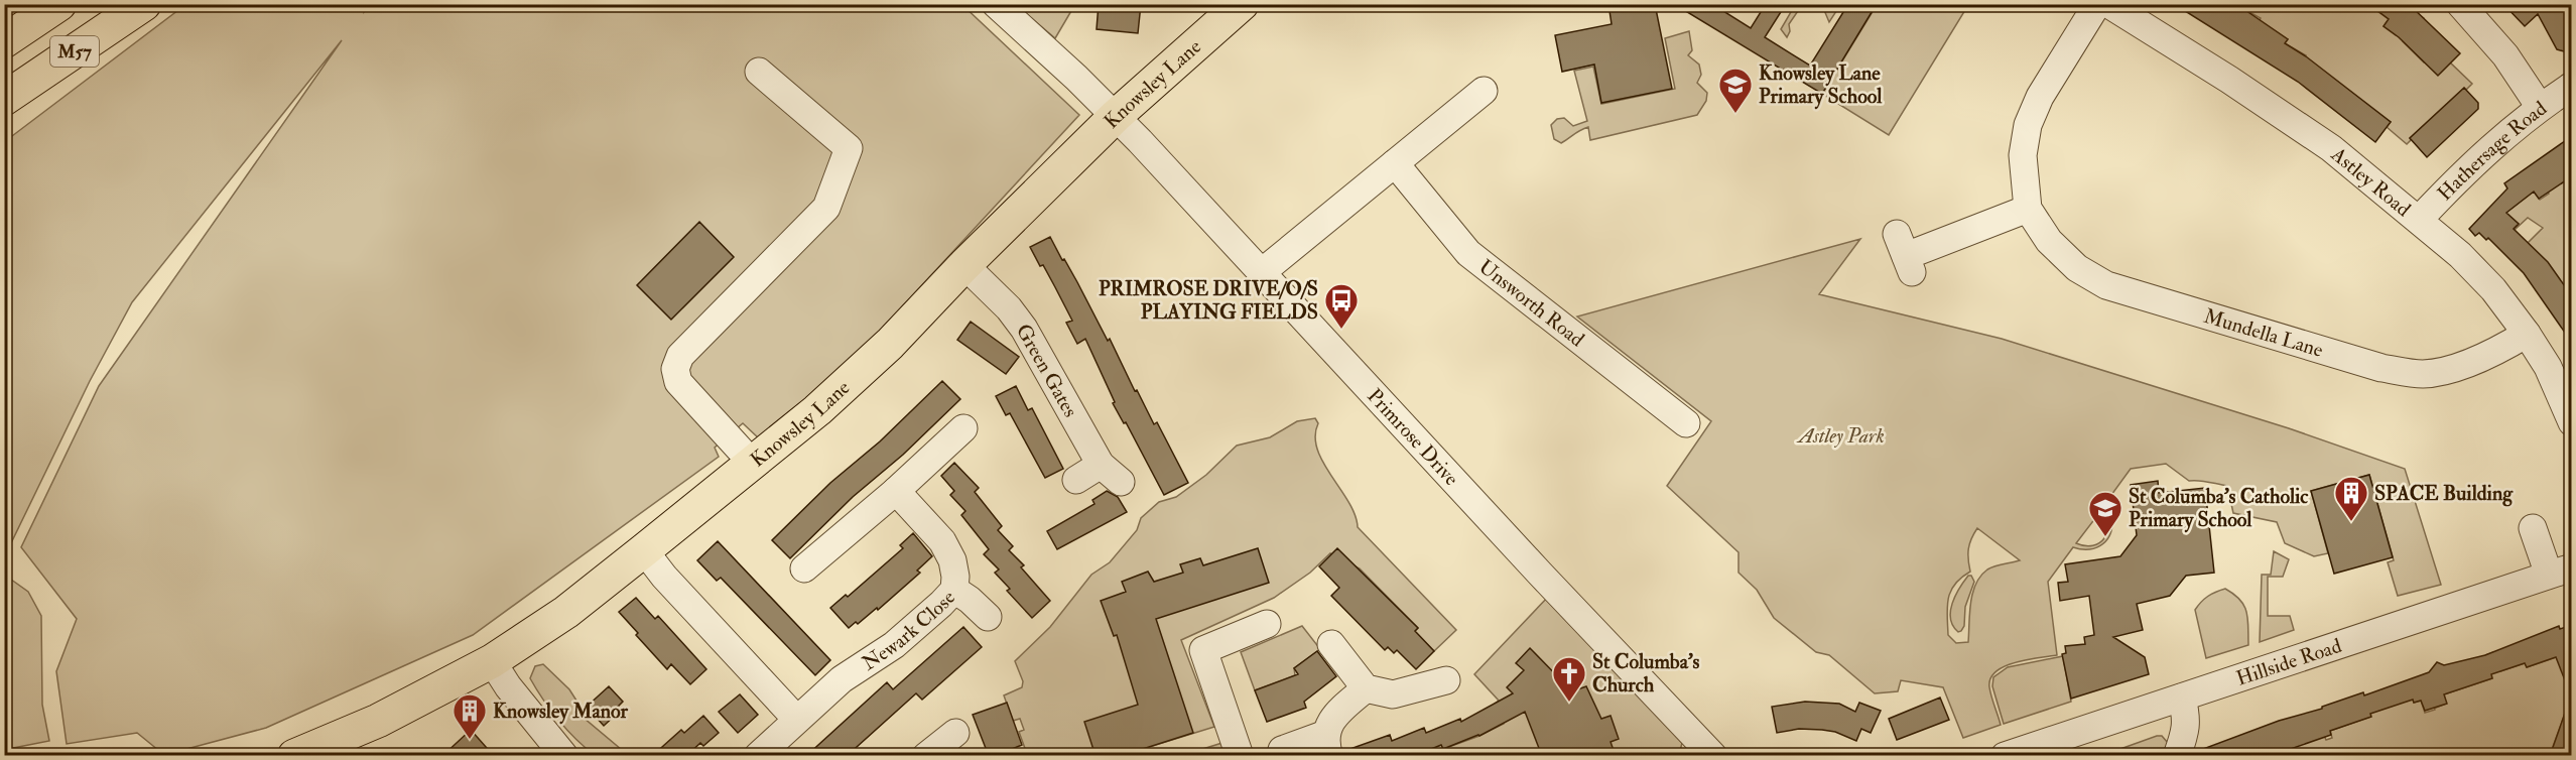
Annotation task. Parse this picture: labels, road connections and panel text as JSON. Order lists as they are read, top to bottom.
{
  "streets": {
    "main road": ["M57", "Knowsley Lane"],
    "street": [
      "Hathersage Road",
      "Astley Road",
      "Unsworth Road",
      "Mundella Lane",
      "Green Gates",
      "Primrose Drive",
      "Newark Close",
      "Hillside Road"
    ]
  },
  "crossings": [
    ["Knowsley Lane", "Green Gates"],
    ["Knowsley Lane", "Primrose Drive"],
    ["Hathersage Road", "Astley Road"],
    ["Astley Road", "Mundella Lane"]
  ],
  "parks": ["Astley Park"],
  "places": {
    "school or university": ["Knowsley Lane Primary School", "St Columba's Catholic Primary School"],
    "bus stop": ["PRIMROSE DRIVE/O/S PLAYING FIELDS"],
    "building": ["SPACE Building", "Knowsley Manor"],
    "church": ["St Columba's Church"]
  }
}
